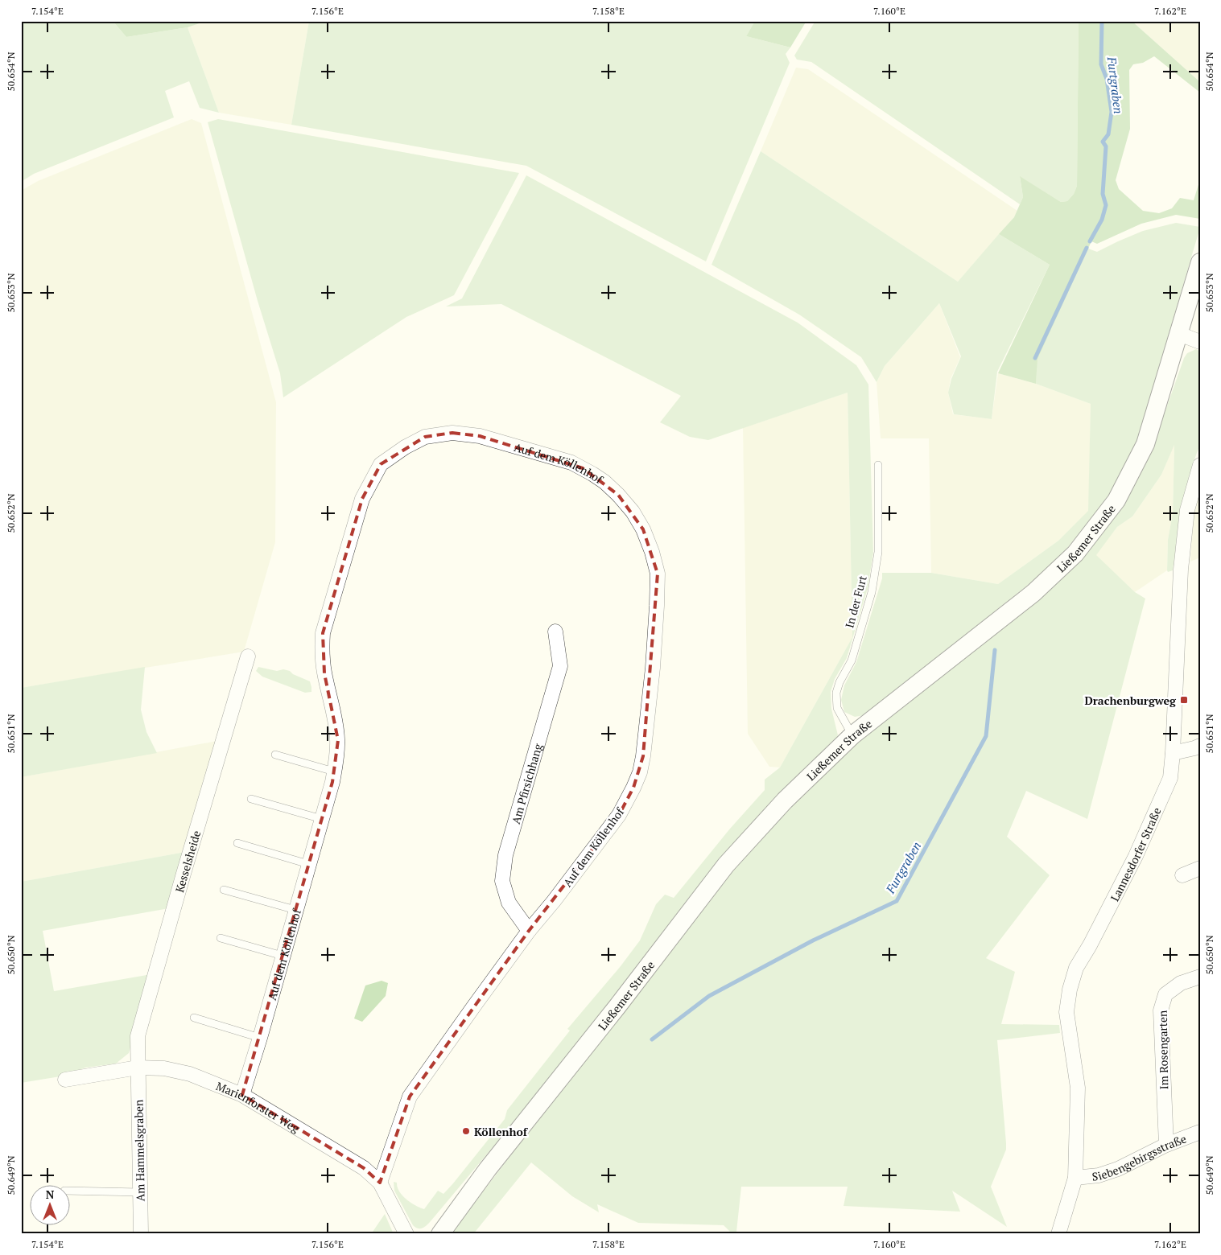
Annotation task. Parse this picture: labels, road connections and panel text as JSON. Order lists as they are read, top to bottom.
{
  "streets": {
    "street": [
      "Auf dem Köllenhof",
      "Ließemer Straße",
      "Am Pfirsichhang",
      "Lannesdorfer Straße",
      "Kesselsheide",
      "Im Rosengarten",
      "Marienforster Weg",
      "Am Hammelsgraben",
      "Siebengebirgsstraße"
    ],
    "lane": ["In der Furt"]
  },
  "crossings": [
    ["Auf dem Köllenhof", "Am Pfirsichhang"],
    ["Auf dem Köllenhof", "Marienforster Weg"],
    ["Ließemer Straße", "In der Furt"],
    ["Lannesdorfer Straße", "Siebengebirgsstraße"],
    ["Kesselsheide", "Marienforster Weg"],
    ["Kesselsheide", "Am Hammelsgraben"],
    ["Im Rosengarten", "Siebengebirgsstraße"],
    ["Marienforster Weg", "Am Hammelsgraben"]
  ],
  "water": ["Furtgraben"],
  "places": {
    "transit": ["Drachenburgweg"],
    "other": ["Köllenhof"]
  },
  "north": "top",
  "coordinates": [
    "7.154°E",
    "7.156°E",
    "7.158°E",
    "7.160°E",
    "7.162°E",
    "50.654°N",
    "50.653°N",
    "50.652°N",
    "50.651°N",
    "50.650°N",
    "50.649°N"
  ]
}
